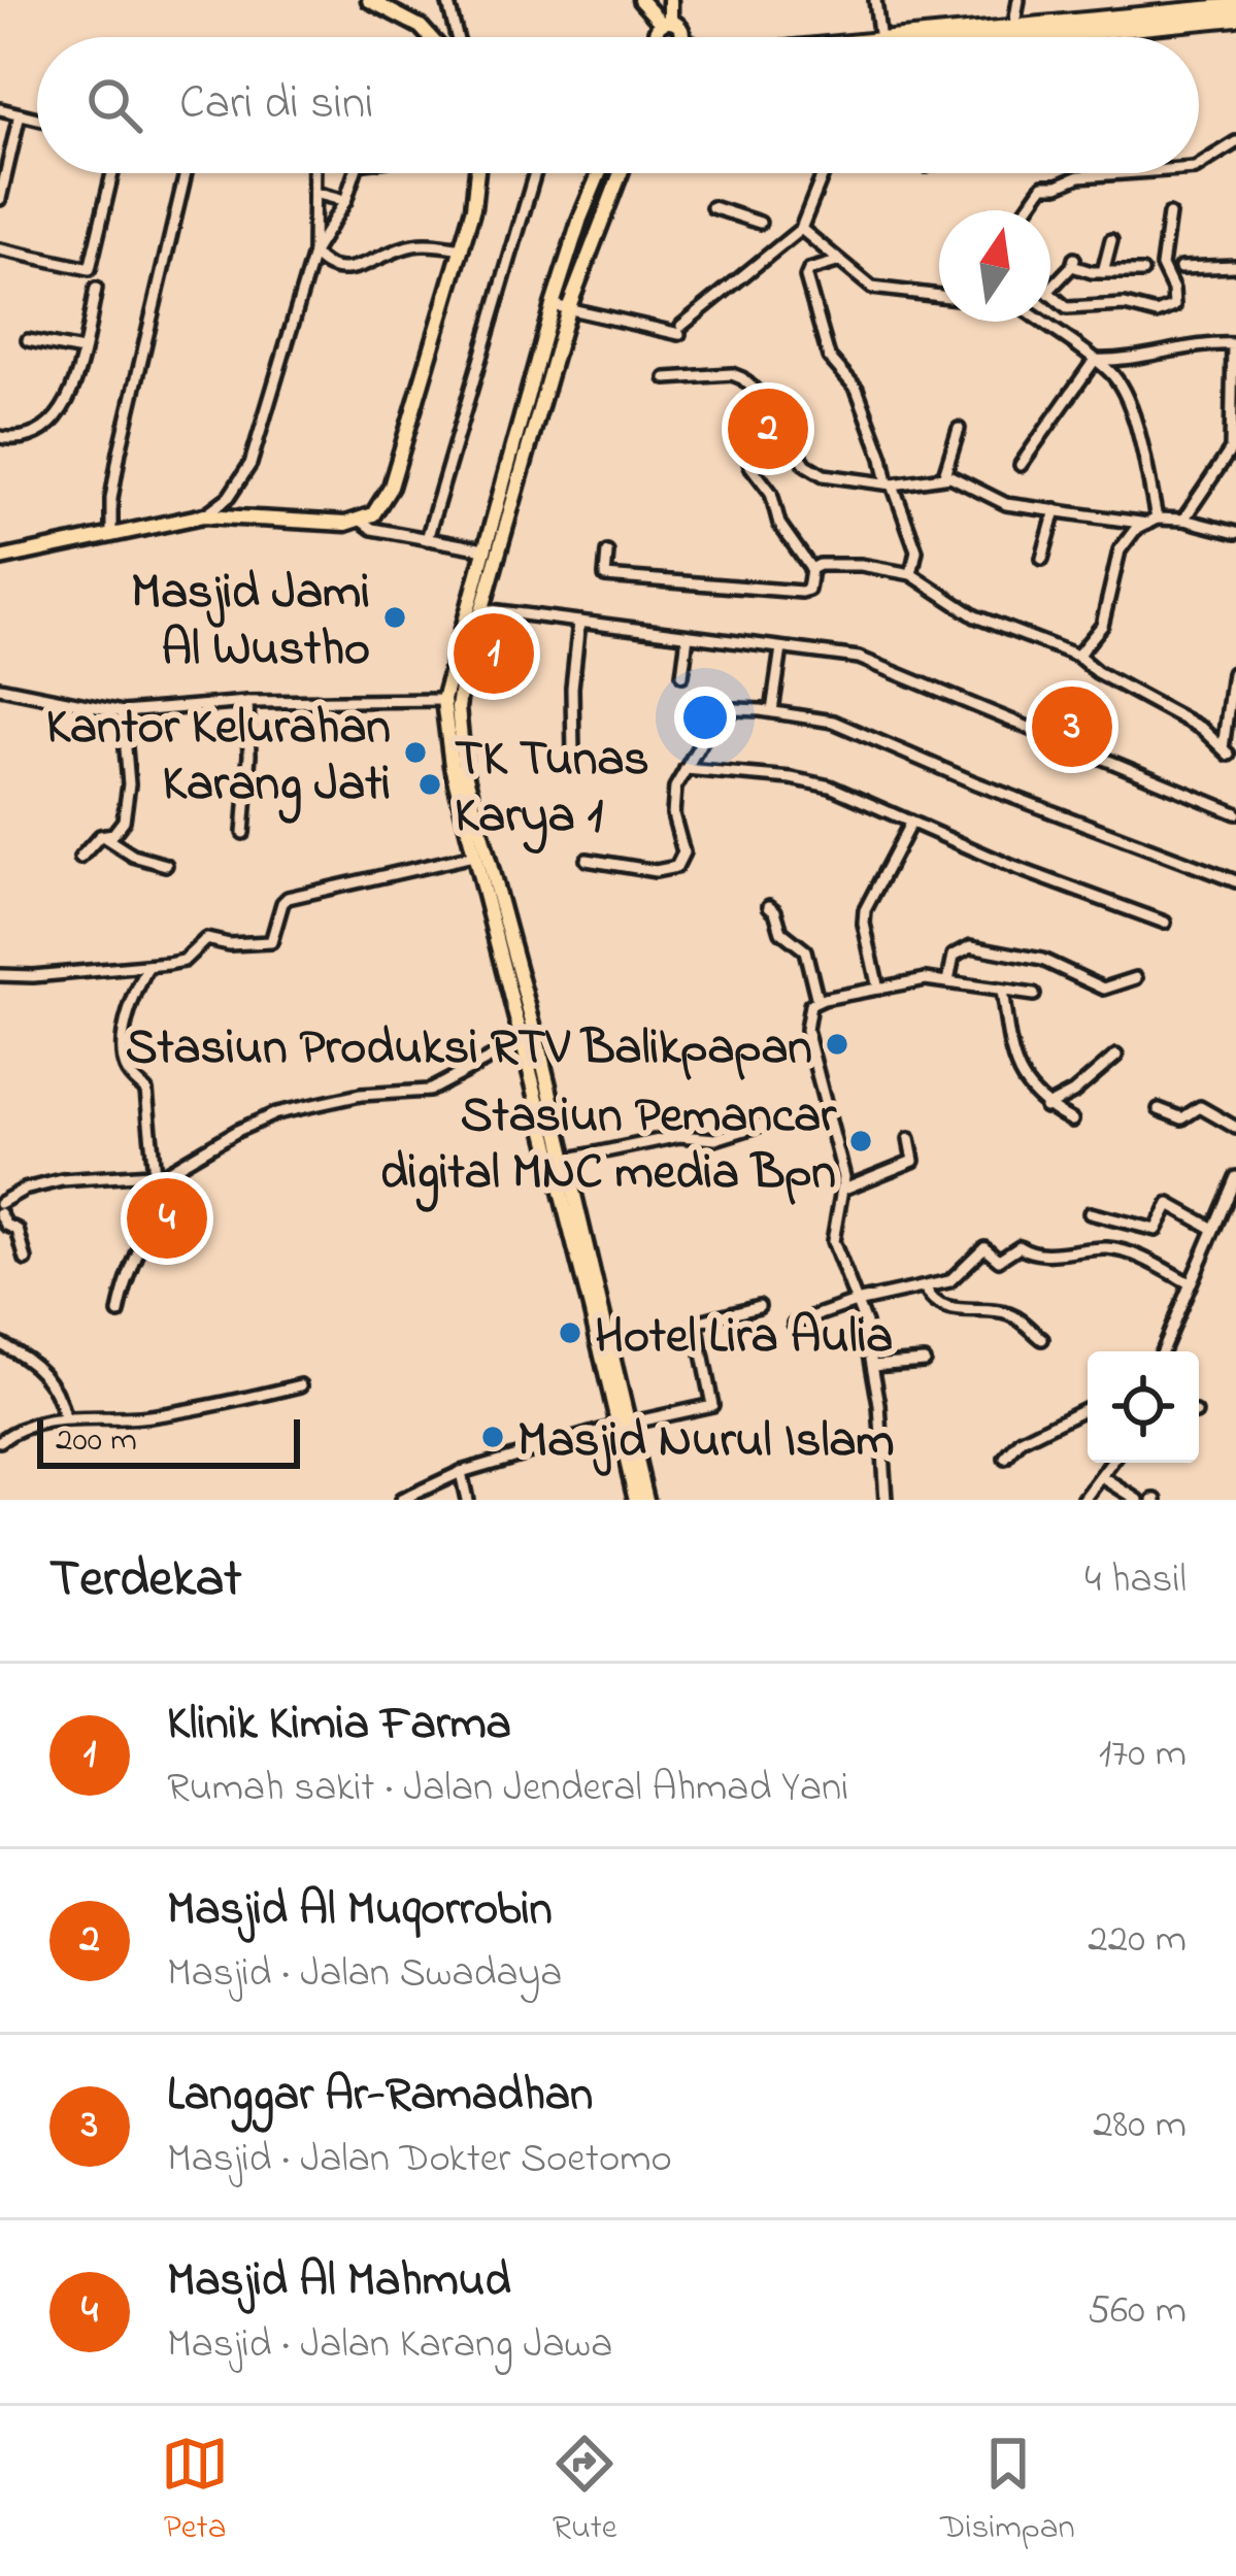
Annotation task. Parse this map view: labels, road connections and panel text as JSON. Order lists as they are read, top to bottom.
{
  "places": [
    "Masjid Jami Al Wustho",
    "Kantor Kelurahan Karang Jati",
    "TK Tunas Karya 1",
    "Stasiun Produksi RTV Balikpapan",
    "Stasiun Pemancar digital MNC media Bpn",
    "Hotel Lira Aulia",
    "Masjid Nurul Islam"
  ],
  "scale_bar": "200 m",
  "north": "top",
  "page": {
    "search": "Cari di sini",
    "pins": [
      "2",
      "1",
      "3",
      "4"
    ],
    "scale": "200 m",
    "heading": ["Terdekat", "4 hasil"],
    "list": [
      {
        "mark": "1",
        "name": "Klinik Kimia Farma",
        "note": "Rumah sakit · Jalan Jenderal Ahmad Yani",
        "value": "170 m"
      },
      {
        "mark": "2",
        "name": "Masjid Al Muqorrobin",
        "note": "Masjid · Jalan Swadaya",
        "value": "220 m"
      },
      {
        "mark": "3",
        "name": "Langgar Ar-Ramadhan",
        "note": "Masjid · Jalan Dokter Soetomo",
        "value": "280 m"
      },
      {
        "mark": "4",
        "name": "Masjid Al Mahmud",
        "note": "Masjid · Jalan Karang Jawa",
        "value": "560 m"
      }
    ],
    "nav": ["Peta", "Rute", "Disimpan"]
  }
}
